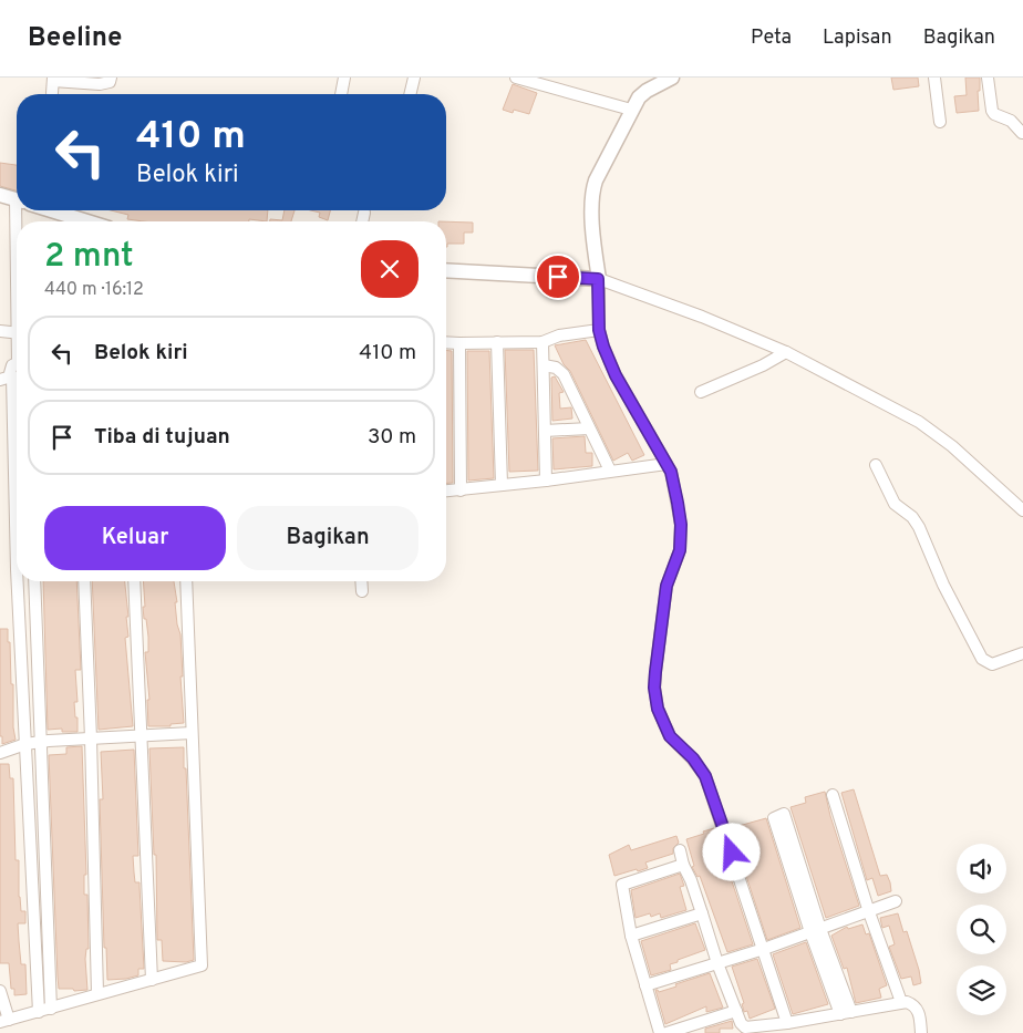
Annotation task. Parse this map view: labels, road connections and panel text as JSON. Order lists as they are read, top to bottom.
{
  "page": {
    "header": "Beeline",
    "nav": ["Peta", "Lapisan", "Bagikan"],
    "turn": ["410 m", "Belok kiri"],
    "heading": ["2 mnt", "440 m · 16:12"],
    "list": [
      {
        "name": "Belok kiri",
        "value": "410 m"
      },
      {
        "name": "Tiba di tujuan",
        "value": "30 m"
      }
    ],
    "buttons": ["Keluar", "Bagikan"]
  }
}
